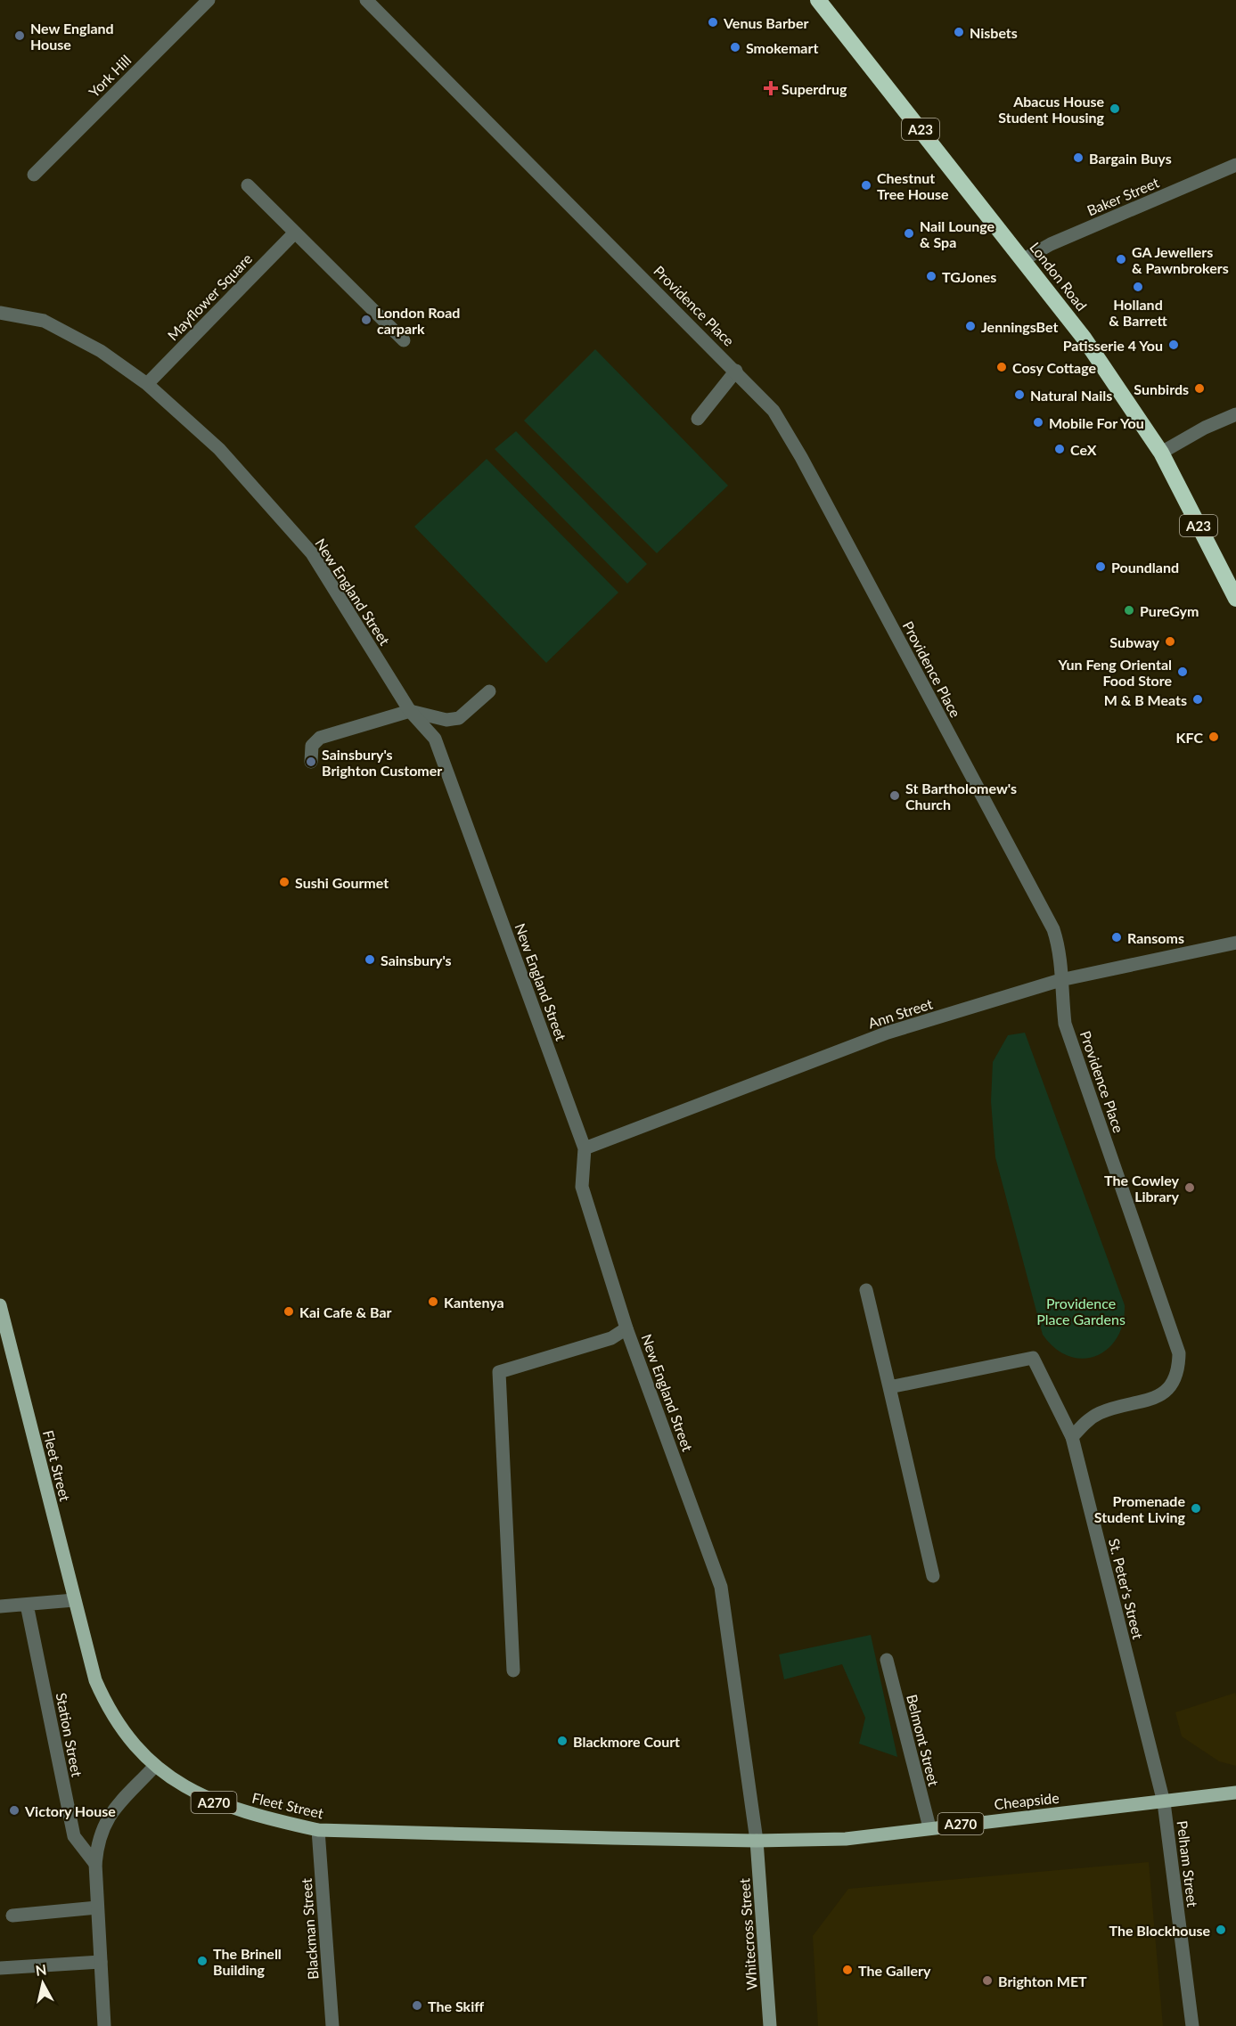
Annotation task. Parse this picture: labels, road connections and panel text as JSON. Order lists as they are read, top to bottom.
{
  "streets": {
    "highway": ["A23", "London Road"],
    "main road": ["Fleet Street", "Cheapside", "A270"],
    "street": [
      "York Hill",
      "Baker Street",
      "Mayflower Square",
      "Providence Place",
      "New England Street",
      "Ann Street",
      "St. Peter's Street",
      "Station Street",
      "Belmont Street",
      "Pelham Street",
      "Blackman Street",
      "Whitecross Street"
    ]
  },
  "crossings": [
    ["Baker Street", "London Road"],
    ["Mayflower Square", "New England Street"],
    ["Providence Place", "Ann Street"],
    ["Providence Place", "St. Peter's Street"],
    ["New England Street", "Ann Street"],
    ["New England Street", "Fleet Street"],
    ["New England Street", "Cheapside"],
    ["New England Street", "Whitecross Street"],
    ["Fleet Street", "Cheapside"],
    ["Fleet Street", "Blackman Street"],
    ["Fleet Street", "Whitecross Street"],
    ["St. Peter's Street", "Cheapside"],
    ["St. Peter's Street", "Pelham Street"],
    ["Belmont Street", "Cheapside"],
    ["Cheapside", "Pelham Street"],
    ["Cheapside", "Whitecross Street"]
  ],
  "parks": ["Providence Place Gardens"],
  "places": {
    "other": [
      "Venus Barber",
      "Nisbets",
      "New England House",
      "Smokemart",
      "Abacus House Student Housing",
      "Bargain Buys",
      "Chestnut Tree House",
      "Nail Lounge & Spa",
      "GA Jewellers & Pawnbrokers",
      "TGJones",
      "Holland & Barrett",
      "London Road carpark",
      "JenningsBet",
      "Patisserie 4 You",
      "Cosy Cottage",
      "Sunbirds",
      "Natural Nails",
      "Mobile For You",
      "CeX",
      "Poundland",
      "PureGym",
      "Subway",
      "Yun Feng Oriental Food Store",
      "M & B Meats",
      "KFC",
      "Sainsbury's Brighton Customer",
      "St Bartholomew's Church",
      "Sushi Gourmet",
      "Ransoms",
      "Sainsbury's",
      "The Cowley Library",
      "Kantenya",
      "Kai Cafe & Bar",
      "Promenade Student Living",
      "Blackmore Court",
      "Victory House",
      "The Blockhouse",
      "The Brinell Building",
      "The Gallery",
      "Brighton MET",
      "The Skiff"
    ],
    "health": ["Superdrug"]
  },
  "north": "top"
}
